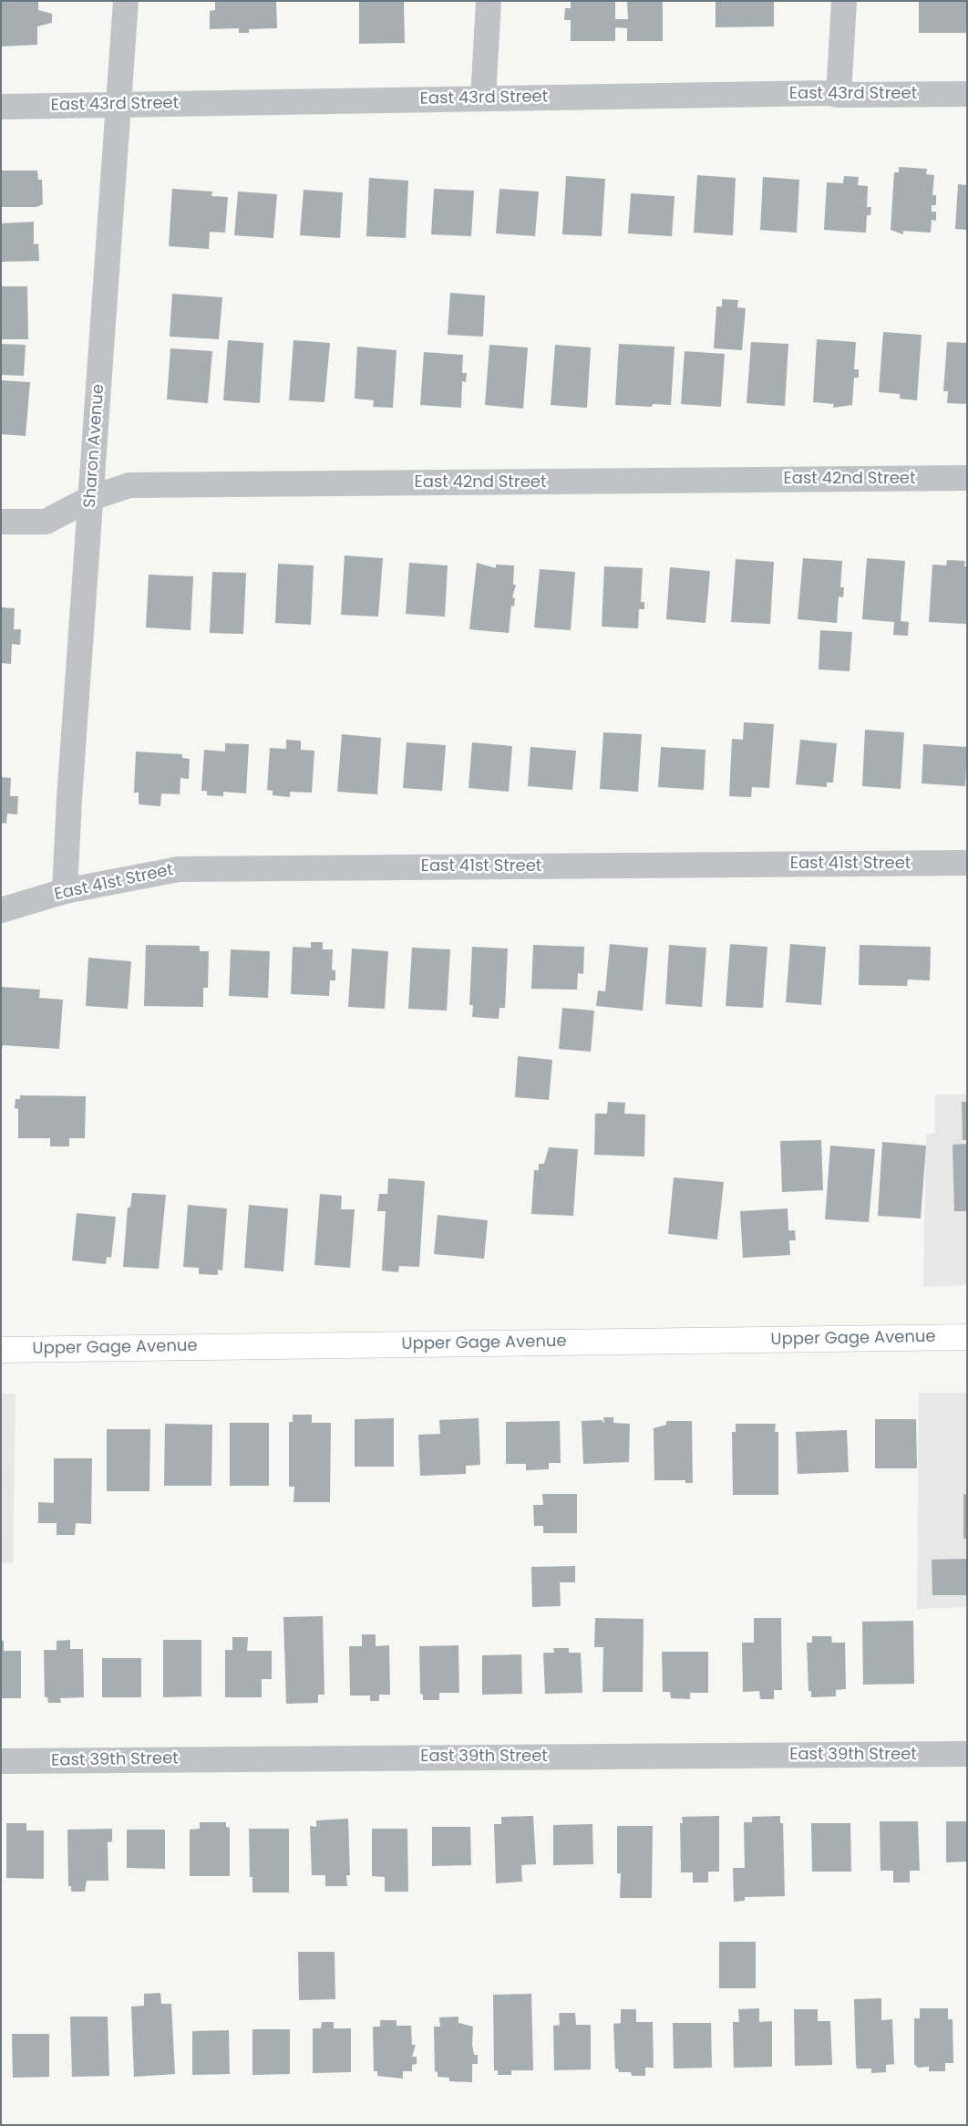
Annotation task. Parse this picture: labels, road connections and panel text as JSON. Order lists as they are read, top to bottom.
{
  "streets": {
    "main road": ["Upper Gage Avenue"],
    "street": [
      "East 43rd Street",
      "Sharon Avenue",
      "East 42nd Street",
      "East 41st Street",
      "East 39th Street"
    ]
  },
  "crossings": [
    ["East 43rd Street", "Sharon Avenue"],
    ["Sharon Avenue", "East 42nd Street"],
    ["Sharon Avenue", "East 41st Street"]
  ]
}
